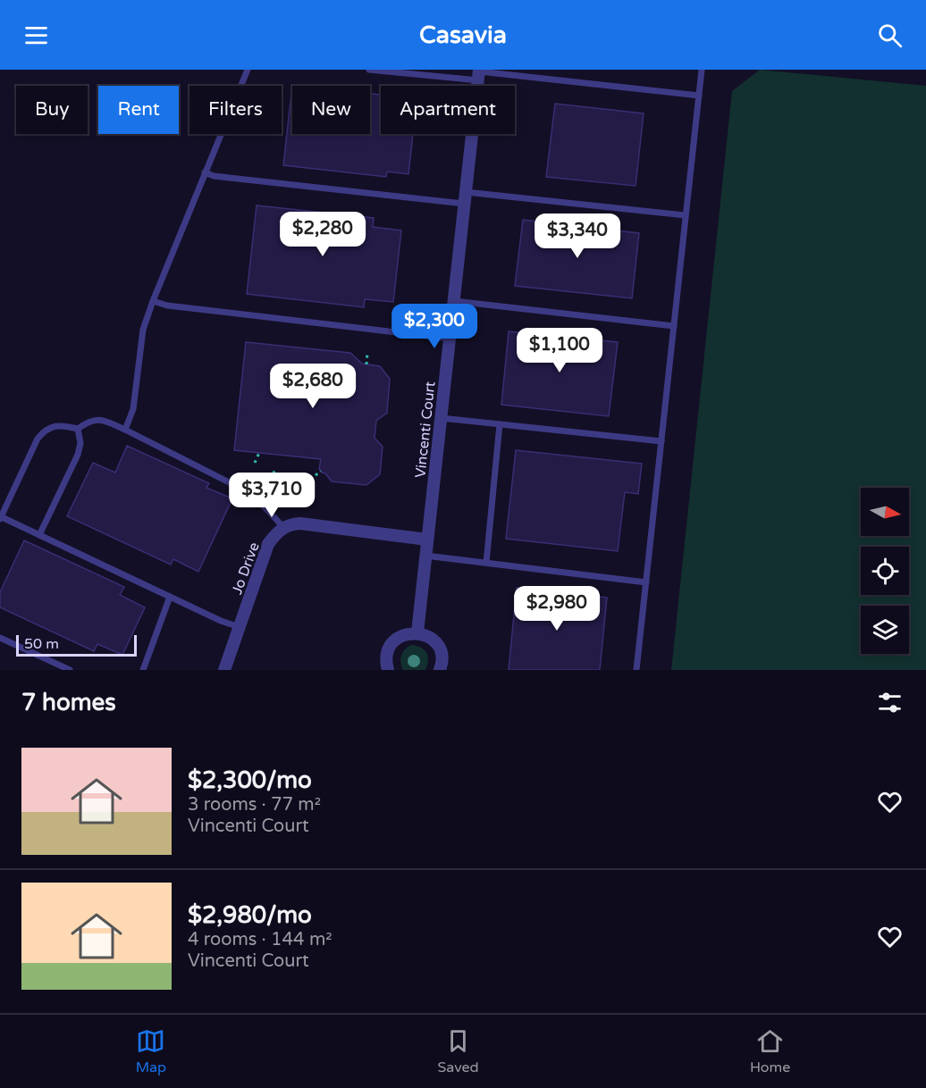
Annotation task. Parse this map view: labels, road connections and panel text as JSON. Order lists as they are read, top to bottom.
{
  "streets": {
    "street": ["Vincenti Court", "Jo Drive"]
  },
  "scale_bar": "50 m",
  "north": "right",
  "page": {
    "header": "Casavia",
    "chip": [
      "Buy",
      "Rent",
      "Filters",
      "New",
      "Apartment"
    ],
    "price": [
      "$2,280",
      "$3,340",
      "$2,300",
      "$1,100",
      "$2,680",
      "$3,710",
      "$2,980"
    ],
    "scale": "50 m",
    "heading": "7 homes",
    "list": [
      {
        "name": "$2,300/mo",
        "note": "3 rooms · 77 m² · Vincenti Court"
      },
      {
        "name": "$2,980/mo",
        "note": "4 rooms · 144 m² · Vincenti Court"
      }
    ],
    "tabs": ["Map", "Saved", "Home"]
  }
}
